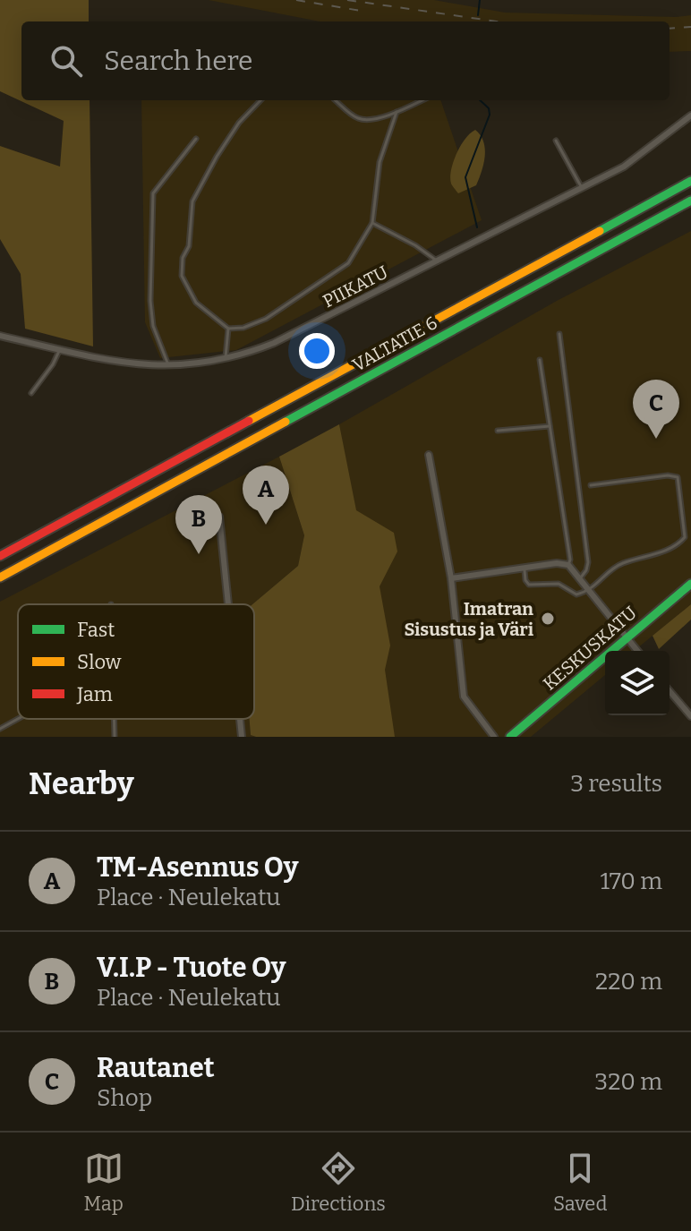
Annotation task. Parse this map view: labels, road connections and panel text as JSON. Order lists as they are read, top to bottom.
{
  "streets": {
    "main road": ["VALTATIE 6", "KESKUSKATU"],
    "street": ["PIIKATU"]
  },
  "places": ["Imatran Sisustus ja Väri"],
  "legend": ["Fast", "Slow", "Jam"],
  "page": {
    "search": "Search here",
    "pins": ["C", "A", "B"],
    "heading": ["Nearby", "3 results"],
    "list": [
      {
        "mark": "A",
        "name": "TM-Asennus Oy",
        "note": "Place · Neulekatu",
        "value": "170 m"
      },
      {
        "mark": "B",
        "name": "V.I.P - Tuote Oy",
        "note": "Place · Neulekatu",
        "value": "220 m"
      },
      {
        "mark": "C",
        "name": "Rautanet",
        "note": "Shop",
        "value": "320 m"
      }
    ],
    "nav": ["Map", "Directions", "Saved"]
  }
}
